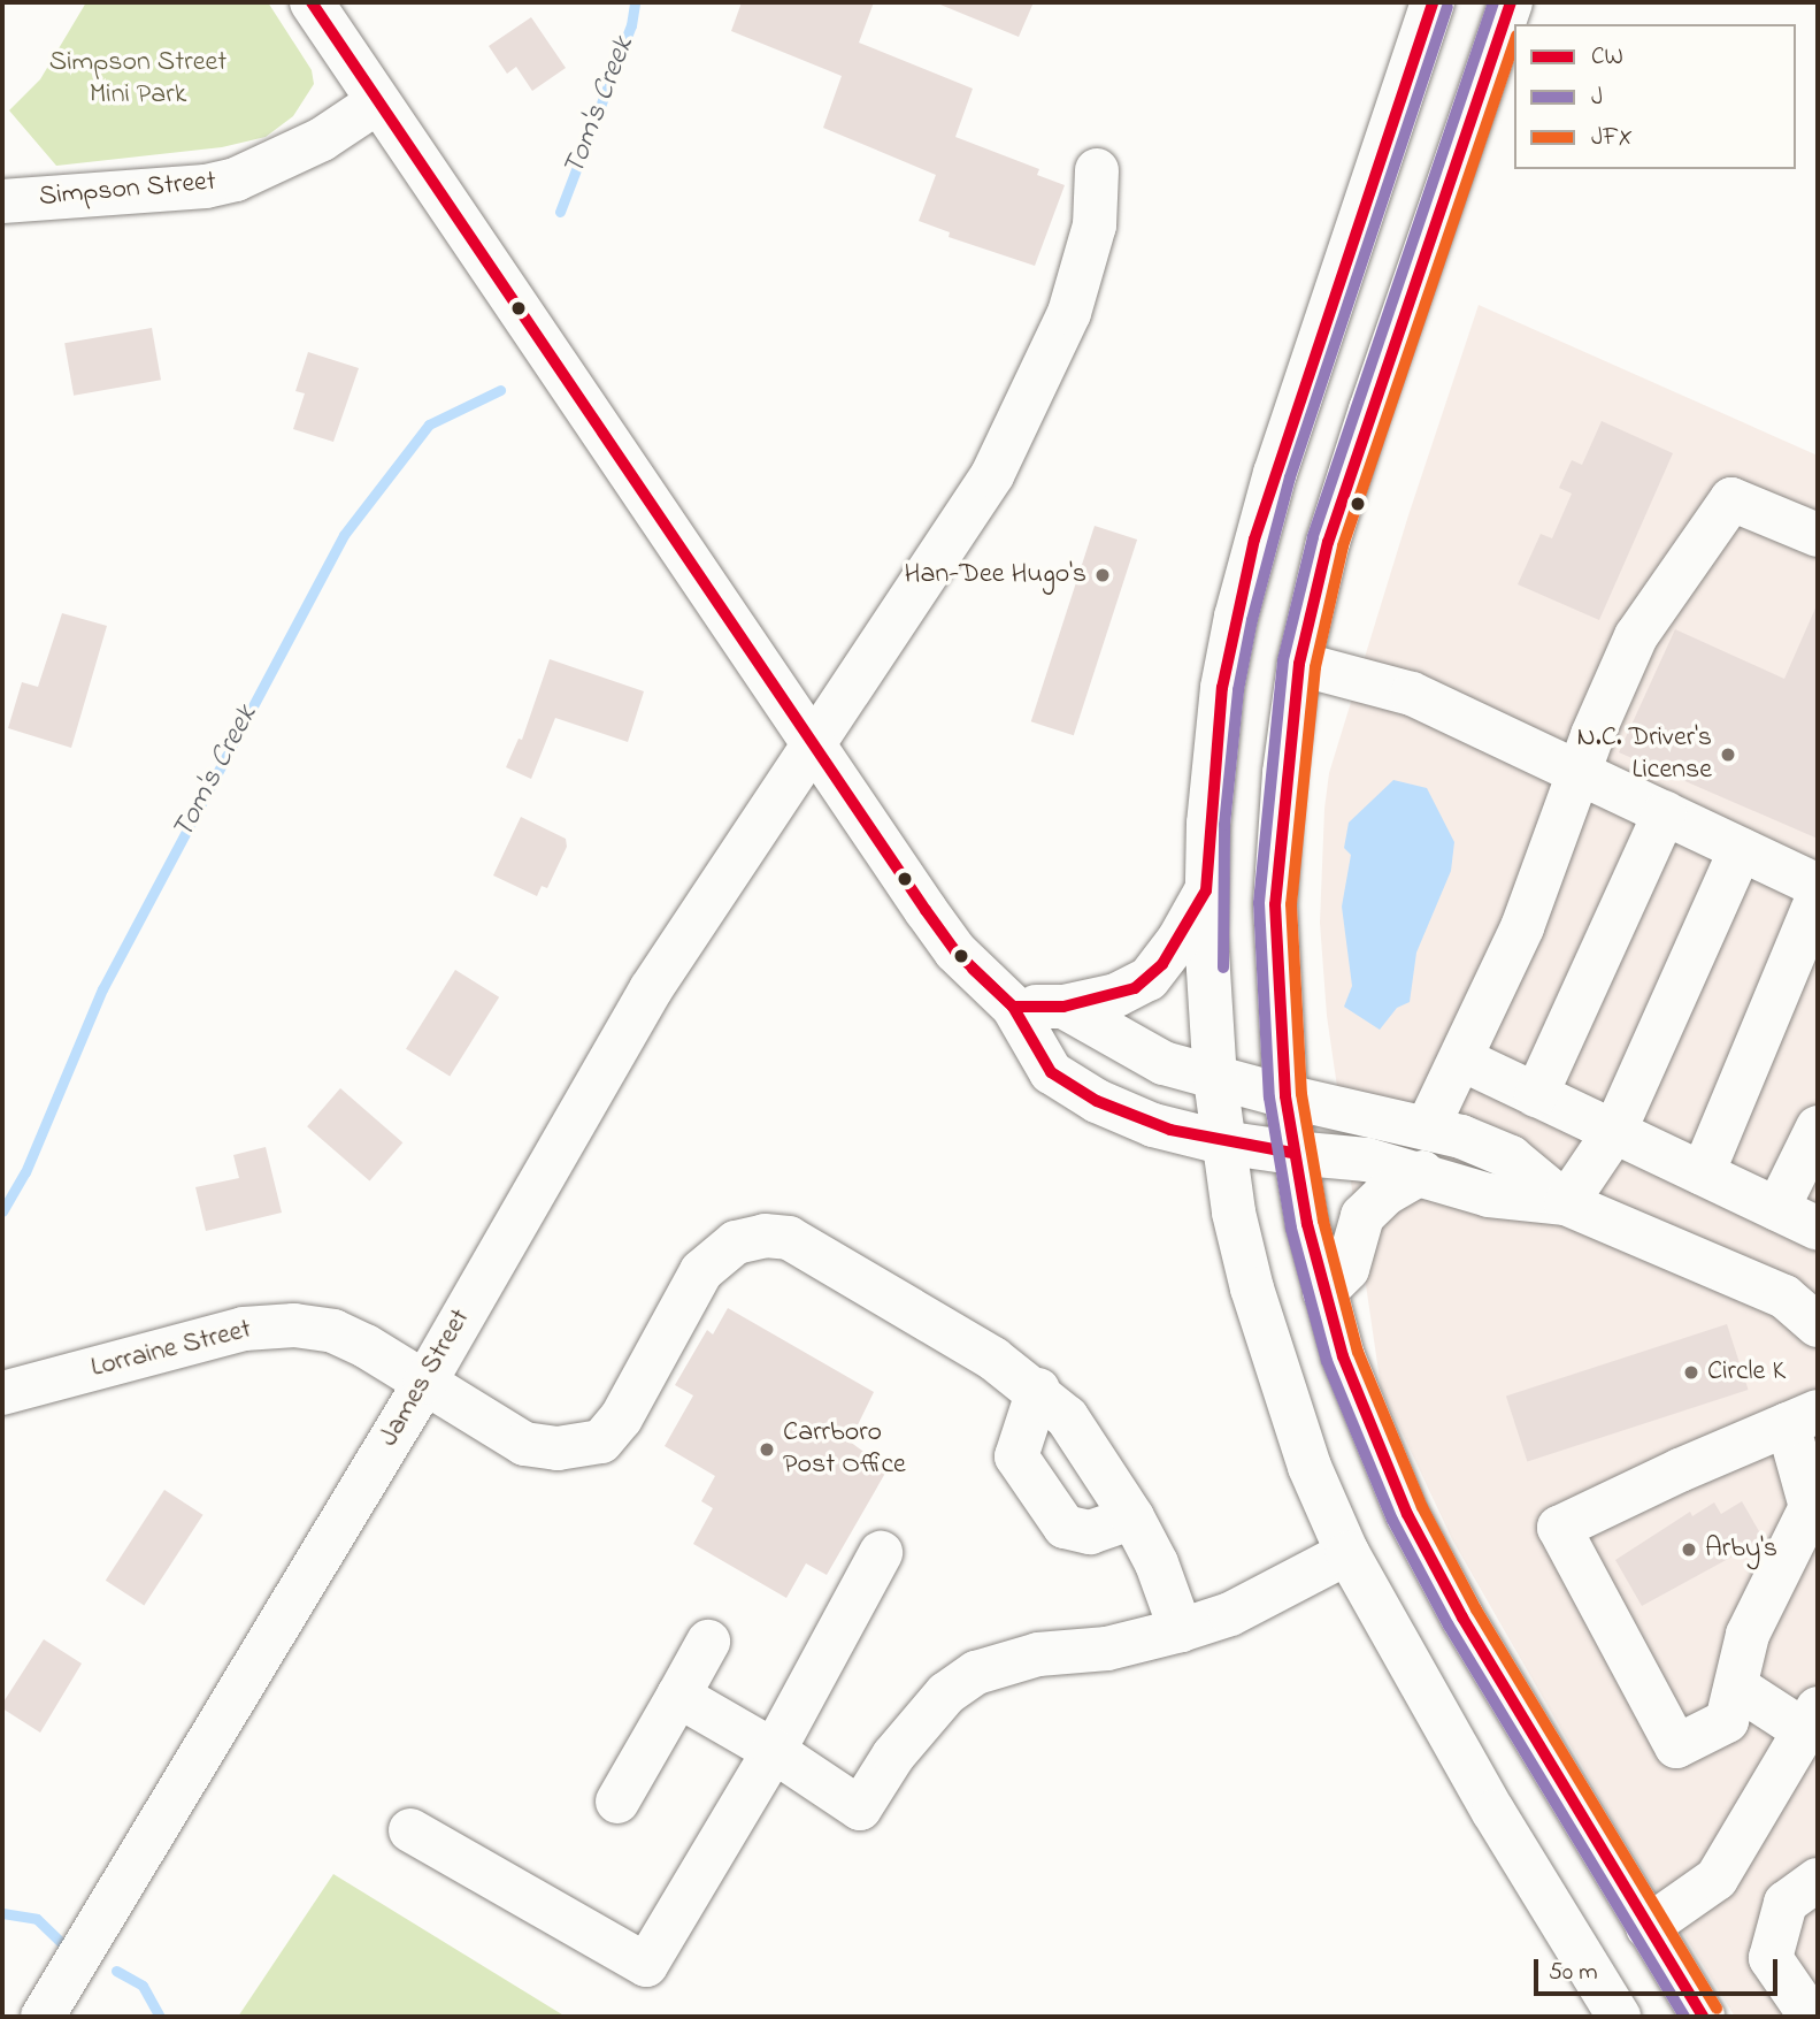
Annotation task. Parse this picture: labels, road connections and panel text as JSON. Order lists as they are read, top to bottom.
{
  "streets": {
    "main road": ["Simpson Street", "Lorraine Street", "James Street"]
  },
  "crossings": [
    ["Lorraine Street", "James Street"]
  ],
  "water": ["Tom's Creek"],
  "parks": ["Simpson Street Mini Park"],
  "places": [
    "Han-Dee Hugo's",
    "N.C. Driver's License",
    "Circle K",
    "Carrboro Post Office",
    "Arby's"
  ],
  "lines": ["transit line CW", "transit line J", "transit line JFX"],
  "legend": ["CW", "J", "JFX"],
  "scale_bar": "50 m"
}
